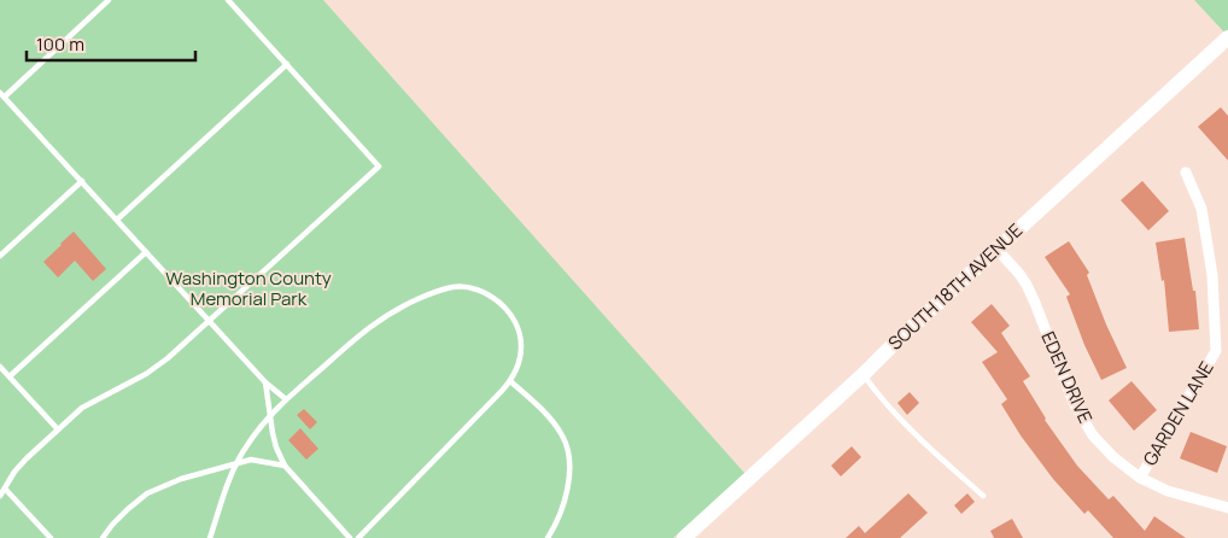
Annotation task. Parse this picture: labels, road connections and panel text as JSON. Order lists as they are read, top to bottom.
{
  "streets": {
    "street": ["SOUTH 18TH AVENUE", "EDEN DRIVE", "GARDEN LANE"]
  },
  "crossings": [
    ["SOUTH 18TH AVENUE", "EDEN DRIVE"],
    ["EDEN DRIVE", "GARDEN LANE"]
  ],
  "parks": ["Washington County Memorial Park"],
  "scale_bar": "100 m"
}
